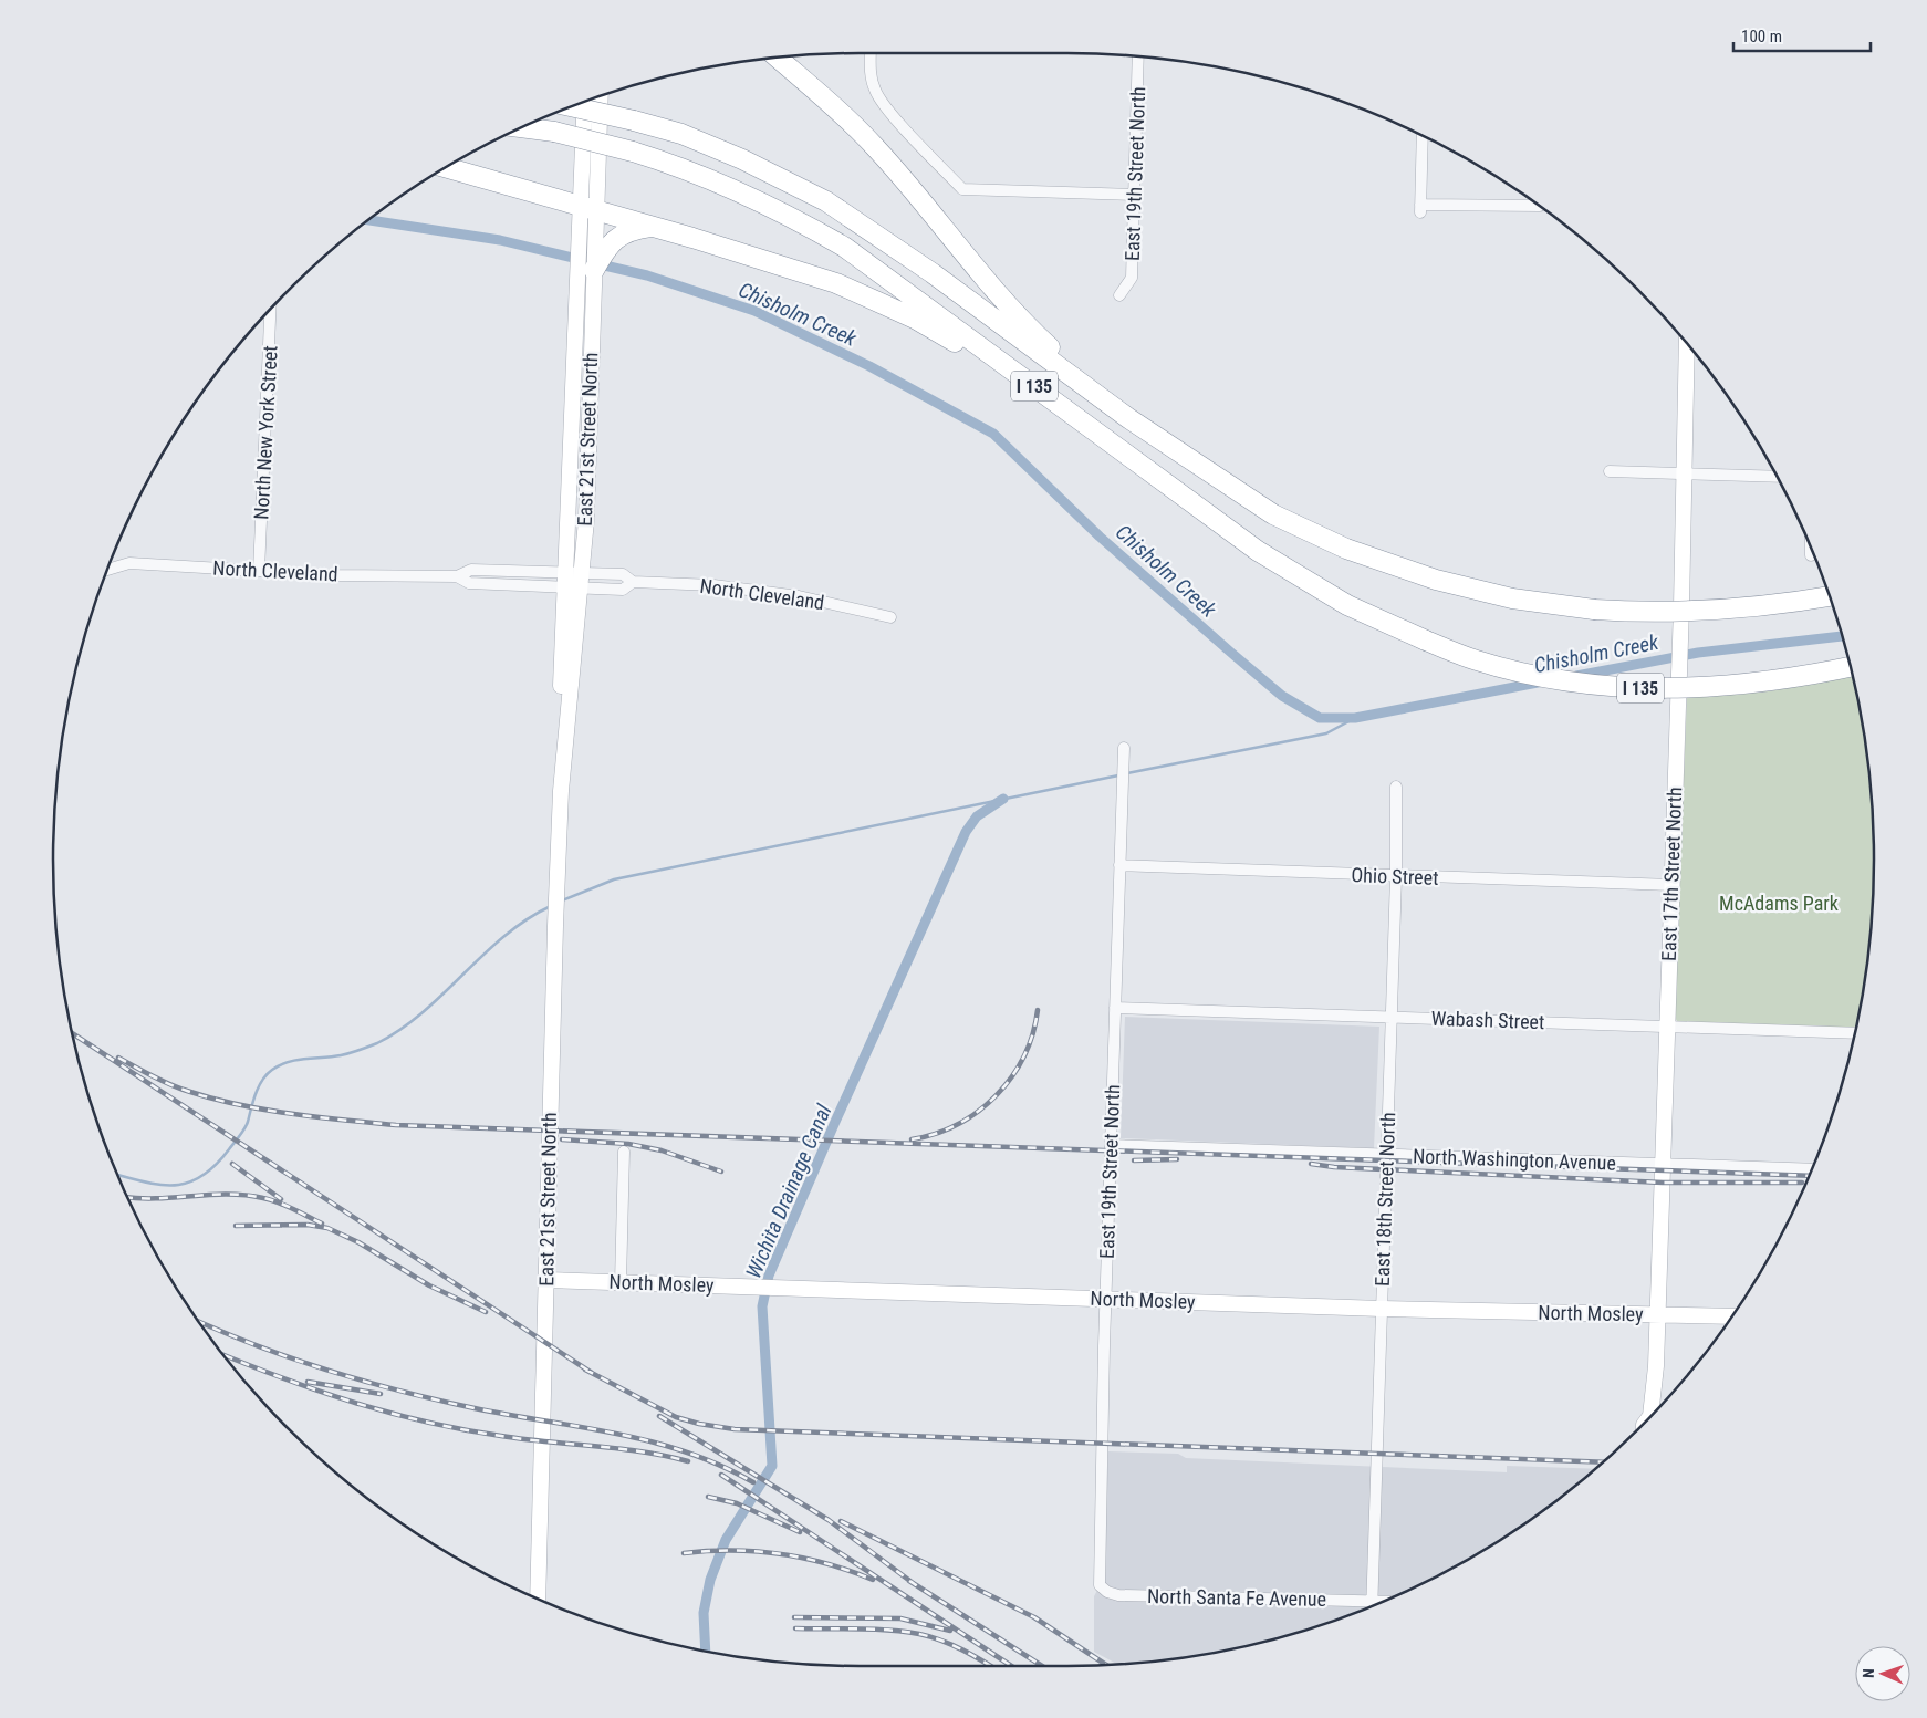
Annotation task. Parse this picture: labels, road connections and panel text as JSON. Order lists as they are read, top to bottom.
{
  "streets": {
    "highway": ["I 135"],
    "street": [
      "East 19th Street North",
      "North New York Street",
      "East 21st Street North",
      "North Cleveland",
      "East 17th Street North",
      "Ohio Street",
      "Wabash Street",
      "North Washington Avenue",
      "East 18th Street North",
      "North Mosley",
      "North Santa Fe Avenue"
    ]
  },
  "crossings": [
    ["East 19th Street North", "Ohio Street"],
    ["East 19th Street North", "Wabash Street"],
    ["East 19th Street North", "North Washington Avenue"],
    ["East 19th Street North", "North Mosley"],
    ["East 19th Street North", "North Santa Fe Avenue"],
    ["North New York Street", "North Cleveland"],
    ["East 21st Street North", "North Cleveland"],
    ["East 21st Street North", "North Mosley"],
    ["East 17th Street North", "Ohio Street"],
    ["East 17th Street North", "Wabash Street"],
    ["East 17th Street North", "North Washington Avenue"],
    ["East 17th Street North", "North Mosley"],
    ["Ohio Street", "East 18th Street North"],
    ["Wabash Street", "East 18th Street North"],
    ["North Washington Avenue", "East 18th Street North"],
    ["East 18th Street North", "North Mosley"]
  ],
  "water": ["Chisholm Creek", "Wichita Drainage Canal"],
  "parks": ["McAdams Park"],
  "scale_bar": "100 m",
  "north": "left"
}
